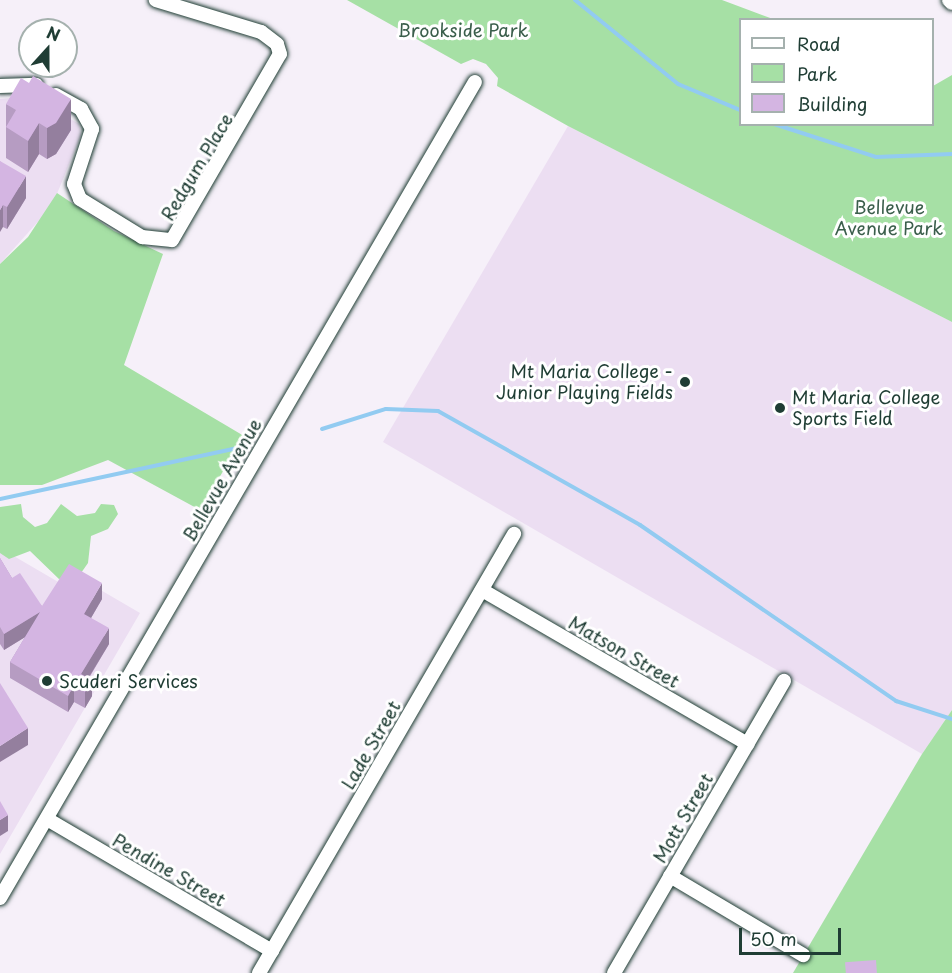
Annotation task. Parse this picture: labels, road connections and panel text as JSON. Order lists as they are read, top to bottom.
{
  "streets": {
    "street": [
      "Redgum Place",
      "Bellevue Avenue",
      "Matson Street",
      "Lade Street",
      "Mott Street",
      "Pendine Street"
    ]
  },
  "crossings": [
    ["Bellevue Avenue", "Pendine Street"],
    ["Matson Street", "Lade Street"],
    ["Matson Street", "Mott Street"],
    ["Lade Street", "Pendine Street"]
  ],
  "parks": ["Brookside Park", "Bellevue Avenue Park"],
  "places": ["Mt Maria College - Junior Playing Fields", "Mt Maria College Sports Field", "Scuderi Services"],
  "legend": ["Road", "Park", "Building"],
  "scale_bar": "50 m",
  "north": "top"
}
